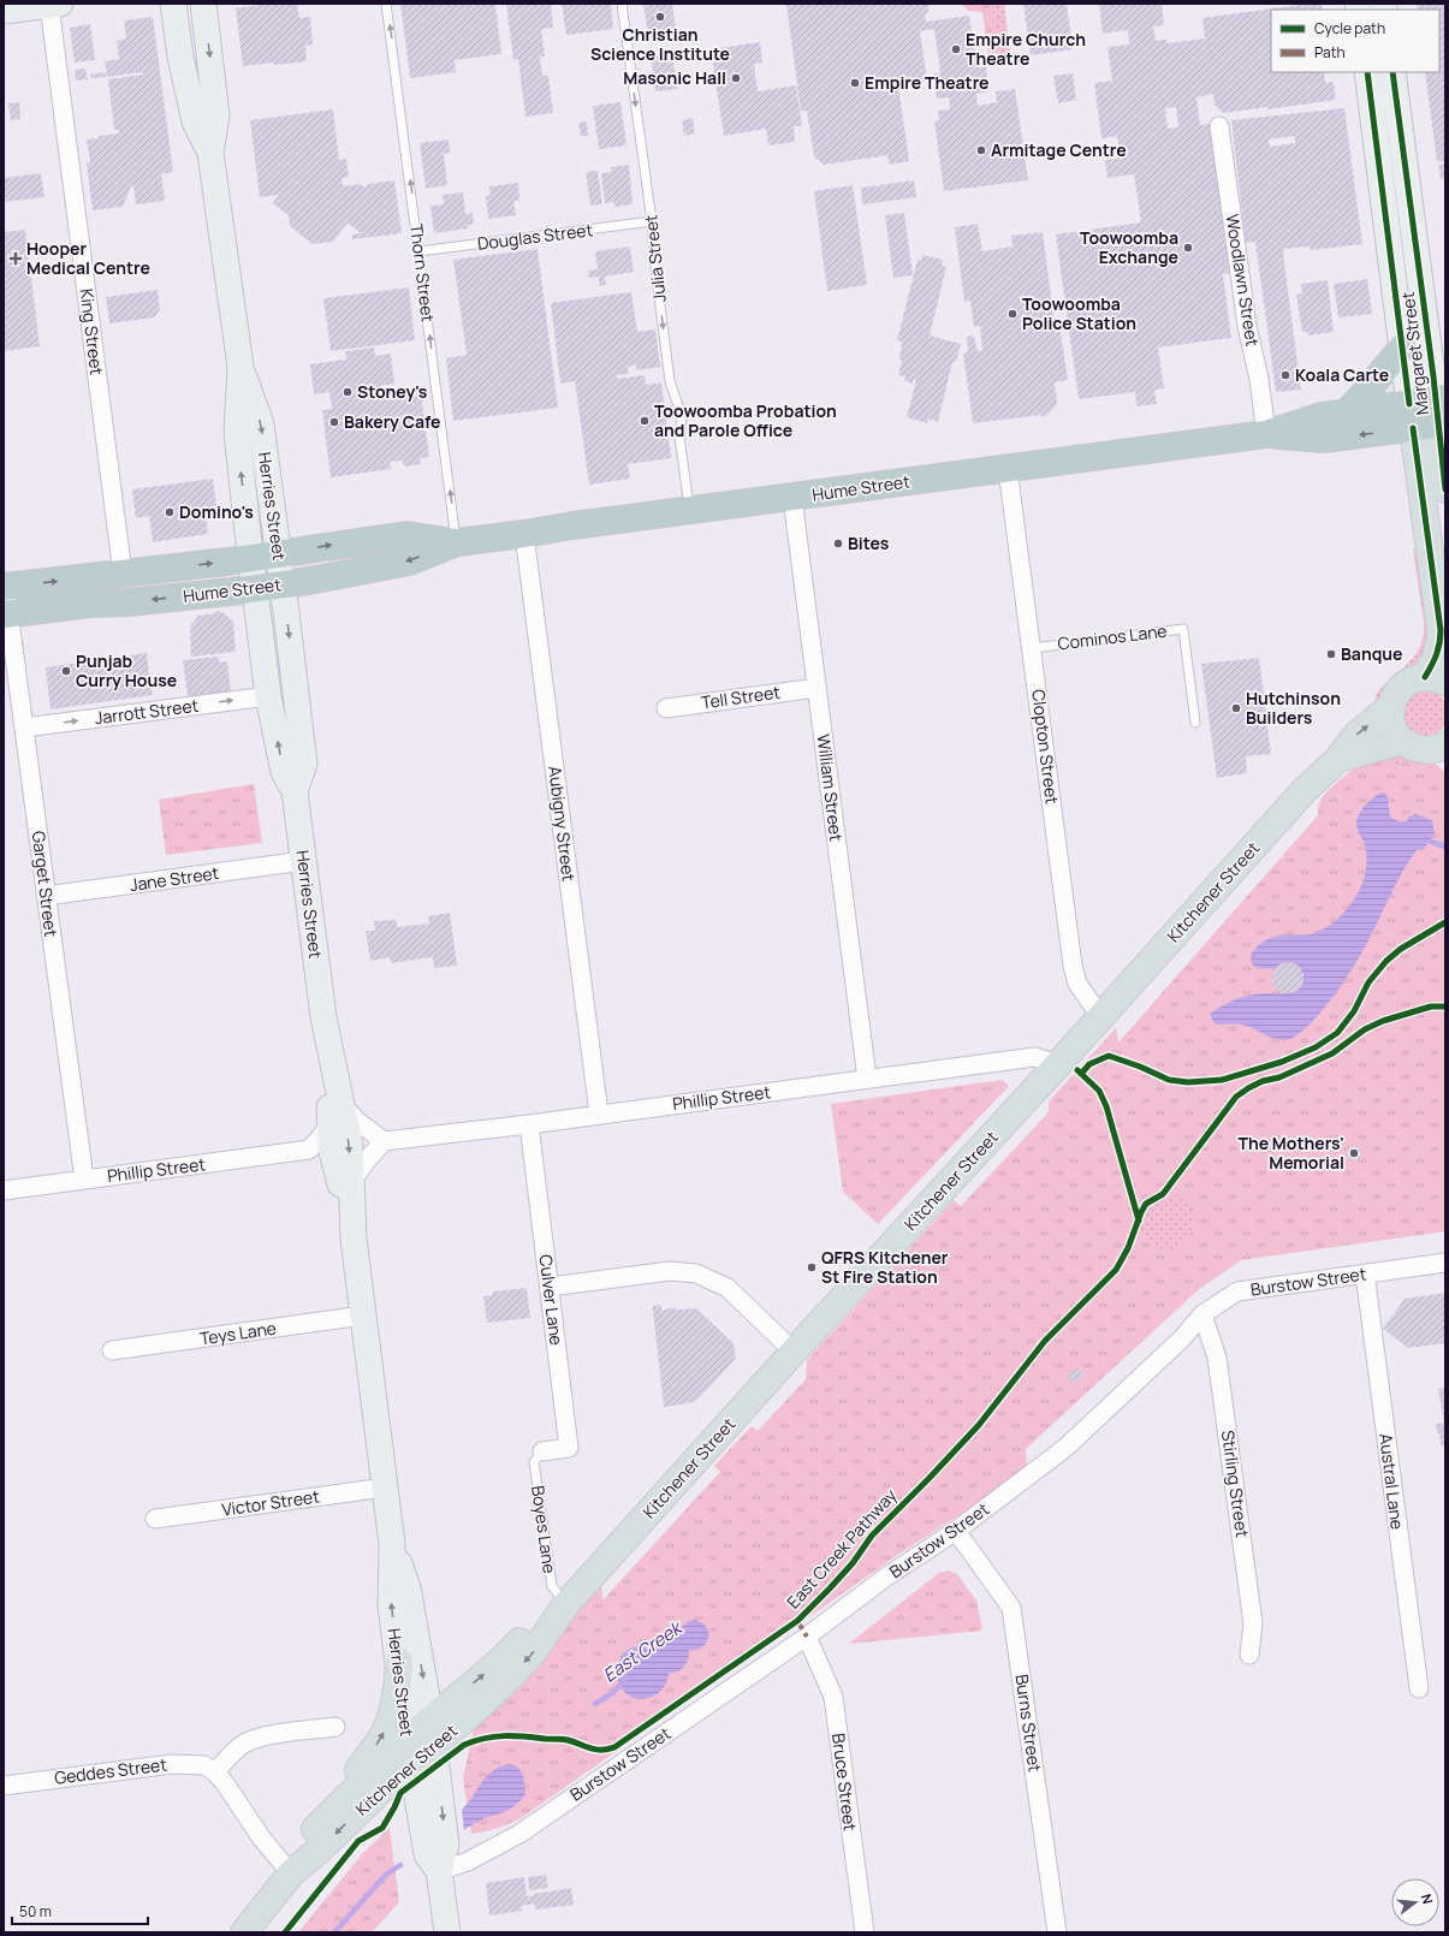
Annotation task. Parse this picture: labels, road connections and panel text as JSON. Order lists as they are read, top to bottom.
{
  "streets": {
    "highway": ["Hume Street"],
    "main road": ["Margaret Street", "Herries Street", "Kitchener Street"],
    "street": [
      "Woodlawn Street",
      "King Street",
      "Tell Street",
      "Jarrott Street",
      "Clopton Street",
      "William Street",
      "Aubigny Street",
      "Jane Street",
      "Garget Street",
      "Phillip Street",
      "Burstow Street",
      "Culver Lane",
      "Teys Lane",
      "Austral Lane",
      "Stirling Street",
      "Victor Street",
      "Burns Street",
      "Geddes Street",
      "Bruce Street"
    ],
    "lane": [
      "Douglas Street",
      "Julia Street",
      "Thorn Street",
      "Cominos Lane",
      "Boyes Lane"
    ],
    "cycle path": ["East Creek Pathway"]
  },
  "crossings": [
    ["Douglas Street", "Julia Street"],
    ["Douglas Street", "Thorn Street"],
    ["Julia Street", "Hume Street"],
    ["Thorn Street", "Hume Street"],
    ["Woodlawn Street", "Hume Street"],
    ["King Street", "Hume Street"],
    ["Margaret Street", "Hume Street"],
    ["Hume Street", "Herries Street"],
    ["Hume Street", "Clopton Street"],
    ["Hume Street", "William Street"],
    ["Hume Street", "Aubigny Street"],
    ["Hume Street", "Garget Street"],
    ["Herries Street", "Jarrott Street"],
    ["Herries Street", "Jane Street"],
    ["Herries Street", "Kitchener Street"],
    ["Herries Street", "Burstow Street"],
    ["Herries Street", "Teys Lane"],
    ["Herries Street", "Victor Street"],
    ["Cominos Lane", "Clopton Street"],
    ["Tell Street", "William Street"],
    ["Jarrott Street", "Garget Street"],
    ["Clopton Street", "Kitchener Street"],
    ["William Street", "Phillip Street"],
    ["Aubigny Street", "Phillip Street"],
    ["Jane Street", "Garget Street"],
    ["Garget Street", "Phillip Street"],
    ["Kitchener Street", "Phillip Street"],
    ["Kitchener Street", "Boyes Lane"],
    ["Kitchener Street", "Geddes Street"],
    ["Phillip Street", "Culver Lane"],
    ["Burstow Street", "Austral Lane"],
    ["Burstow Street", "Stirling Street"],
    ["Burstow Street", "Burns Street"],
    ["Burstow Street", "Bruce Street"],
    ["Culver Lane", "Boyes Lane"]
  ],
  "one_way": ["Julia Street", "Thorn Street", "Jarrott Street"],
  "water": ["East Creek"],
  "places": {
    "other": [
      "Christian Science Institute",
      "Empire Church Theatre",
      "Masonic Hall",
      "Empire Theatre",
      "Armitage Centre",
      "Toowoomba Exchange",
      "Toowoomba Police Station",
      "Koala Carte",
      "Stoney's",
      "Toowoomba Probation and Parole Office",
      "Bakery Cafe",
      "Domino's",
      "Bites",
      "Banque",
      "Punjab Curry House",
      "Hutchinson Builders",
      "The Mothers' Memorial",
      "QFRS Kitchener St Fire Station"
    ],
    "health": ["Hooper Medical Centre"]
  },
  "legend": ["Cycle path", "Path"],
  "scale_bar": "50 m",
  "north": "right"
}
